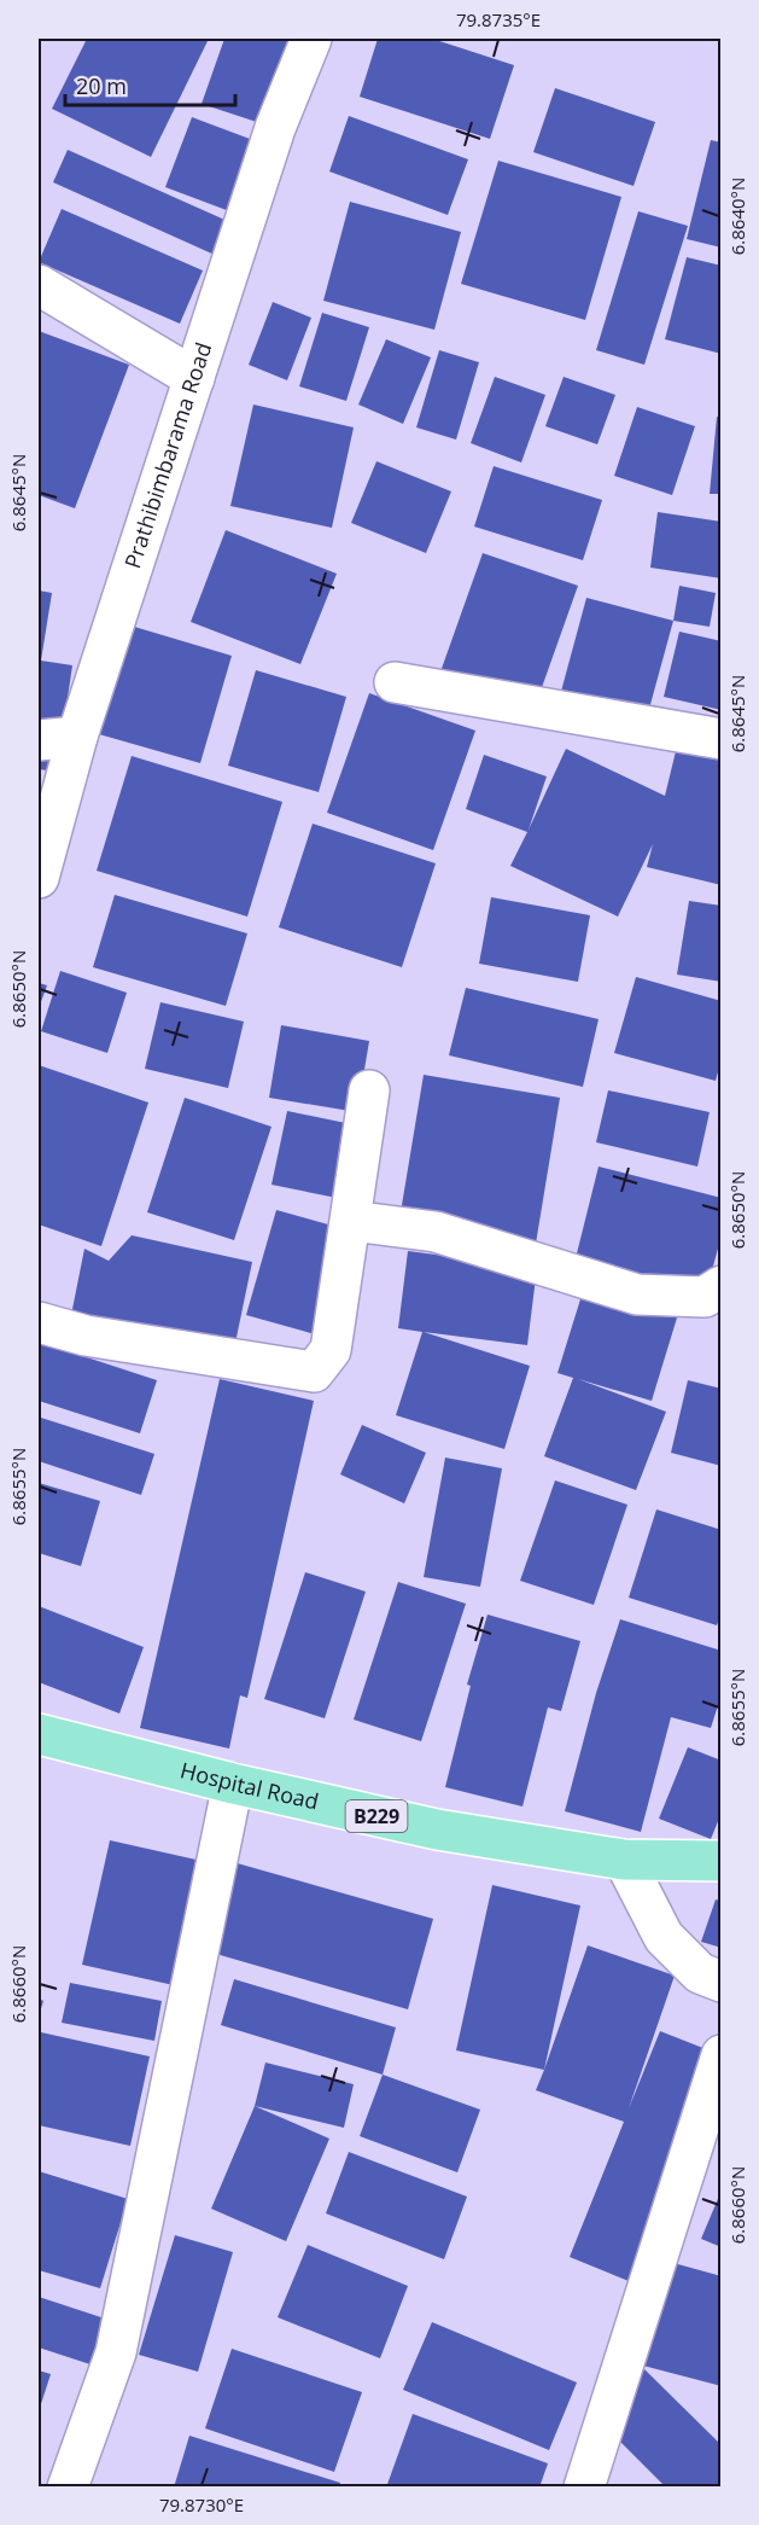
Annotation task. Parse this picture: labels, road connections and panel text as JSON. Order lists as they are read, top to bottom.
{
  "streets": {
    "main road": ["Hospital Road", "B229"],
    "street": ["Prathibimbarama Road"]
  },
  "scale_bar": "20 m",
  "coordinates": [
    "79.8735°E",
    "6.8640°N",
    "6.8645°N",
    "6.8650°N",
    "6.8655°N",
    "6.8660°N",
    "79.8730°E"
  ]
}
